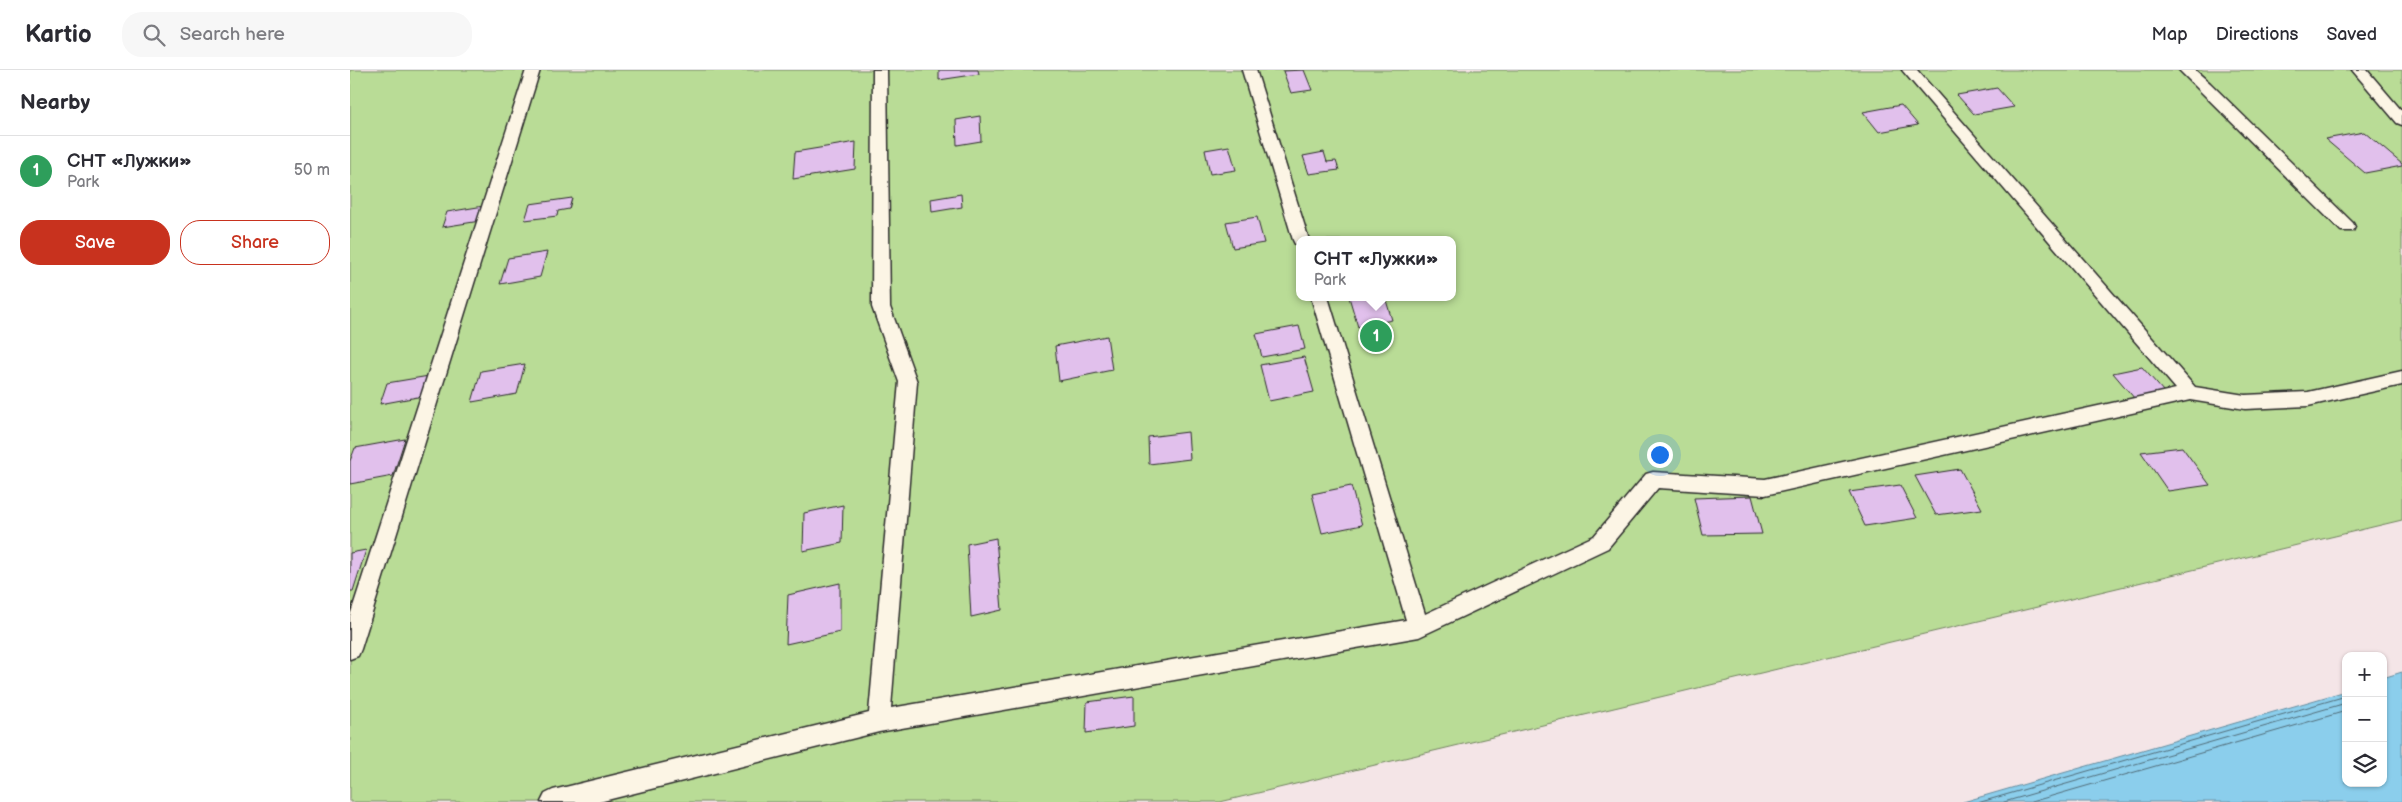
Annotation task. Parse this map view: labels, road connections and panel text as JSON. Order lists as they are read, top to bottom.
{
  "page": {
    "header": "Kartio",
    "search": "Search here",
    "nav": ["Map", "Directions", "Saved"],
    "heading": "Nearby",
    "list": [
      {
        "mark": "1",
        "name": "СНТ «Лужки»",
        "note": "Park",
        "value": "50 m"
      }
    ],
    "buttons": ["Save", "Share"],
    "popup": ["СНТ «Лужки»", "Park"],
    "pins": "1",
    "map_buttons": ["+", "−"]
  }
}
